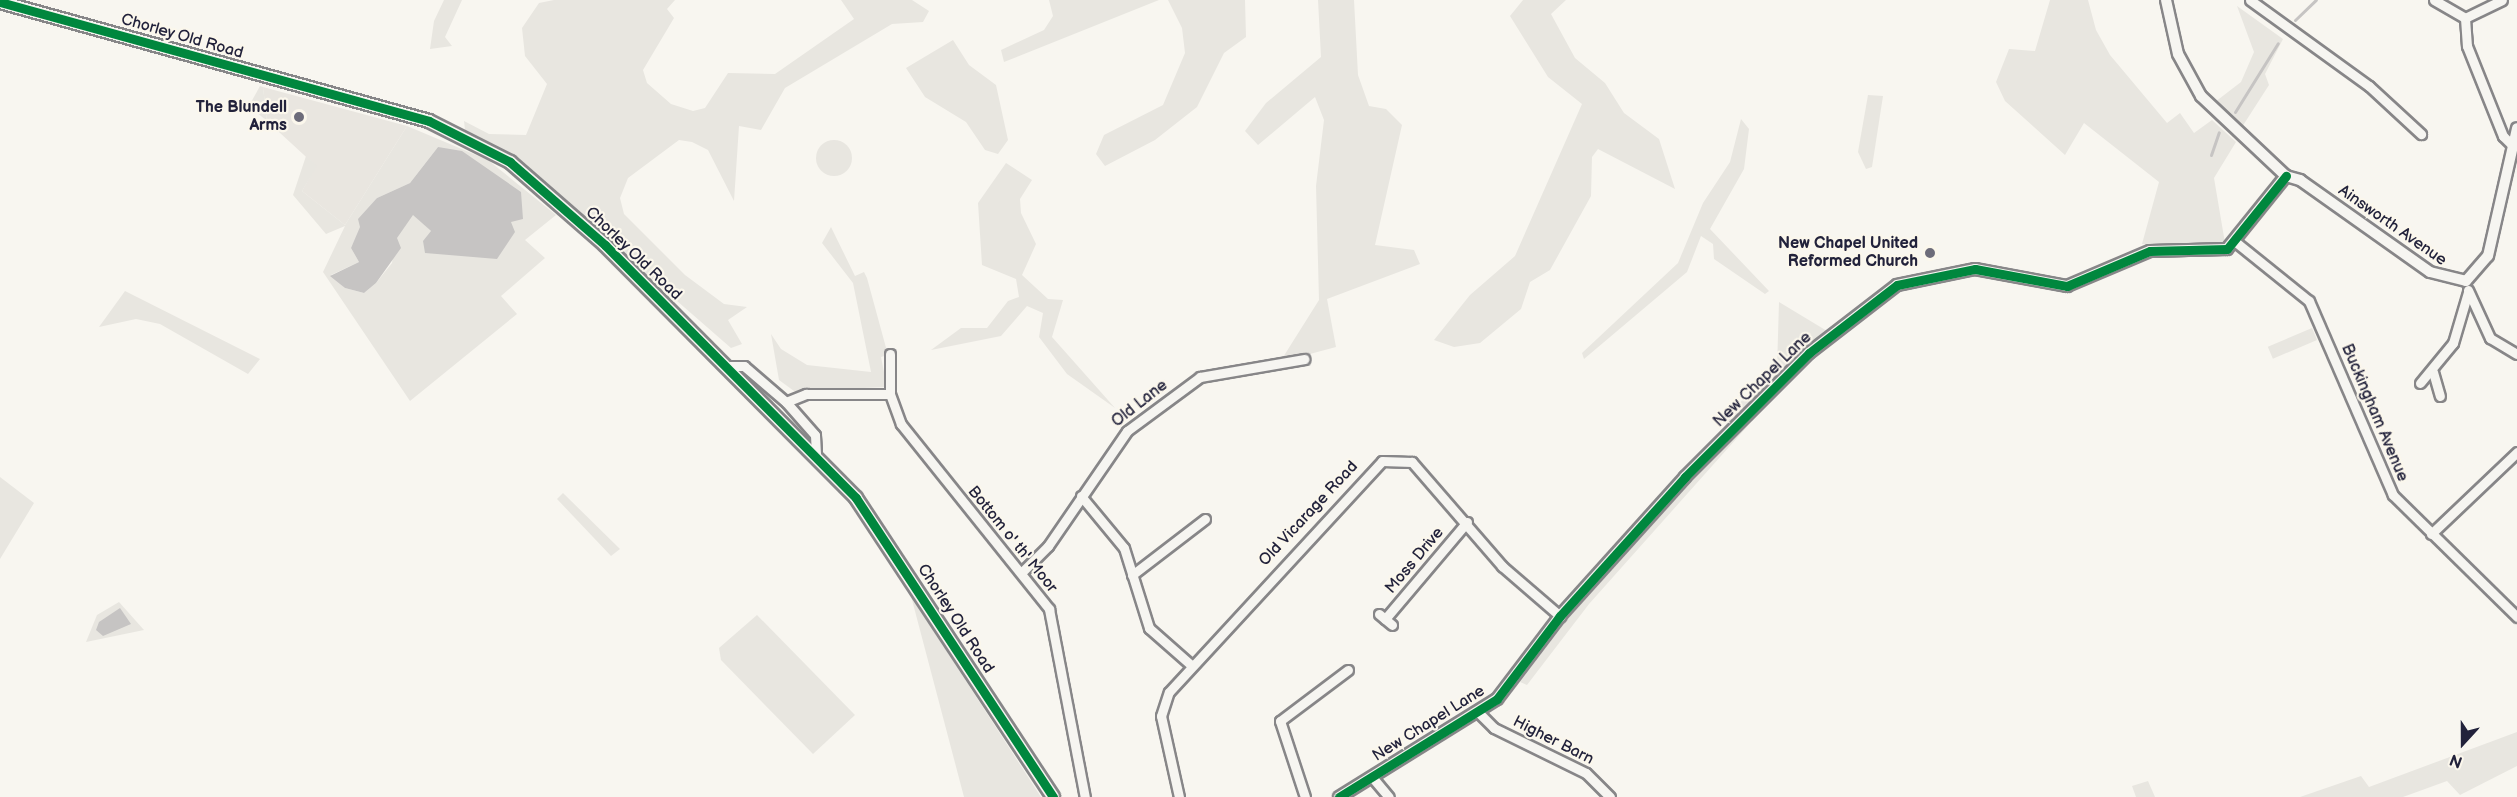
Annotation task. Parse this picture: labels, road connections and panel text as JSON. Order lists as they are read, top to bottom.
{
  "streets": {
    "main road": ["Chorley Old Road"],
    "street": [
      "Ainsworth Avenue",
      "New Chapel Lane",
      "Old Lane",
      "Buckingham Avenue",
      "Old Vicarage Road",
      "Bottom o' th' Moor",
      "Moss Drive",
      "Higher Barn"
    ]
  },
  "crossings": [
    ["New Chapel Lane", "Buckingham Avenue"],
    ["New Chapel Lane", "Old Vicarage Road"],
    ["New Chapel Lane", "Higher Barn"],
    ["Old Lane", "Bottom o' th' Moor"],
    ["Old Vicarage Road", "Moss Drive"]
  ],
  "places": ["The Blundell Arms", "New Chapel United Reformed Church"],
  "north": "bottom"
}
